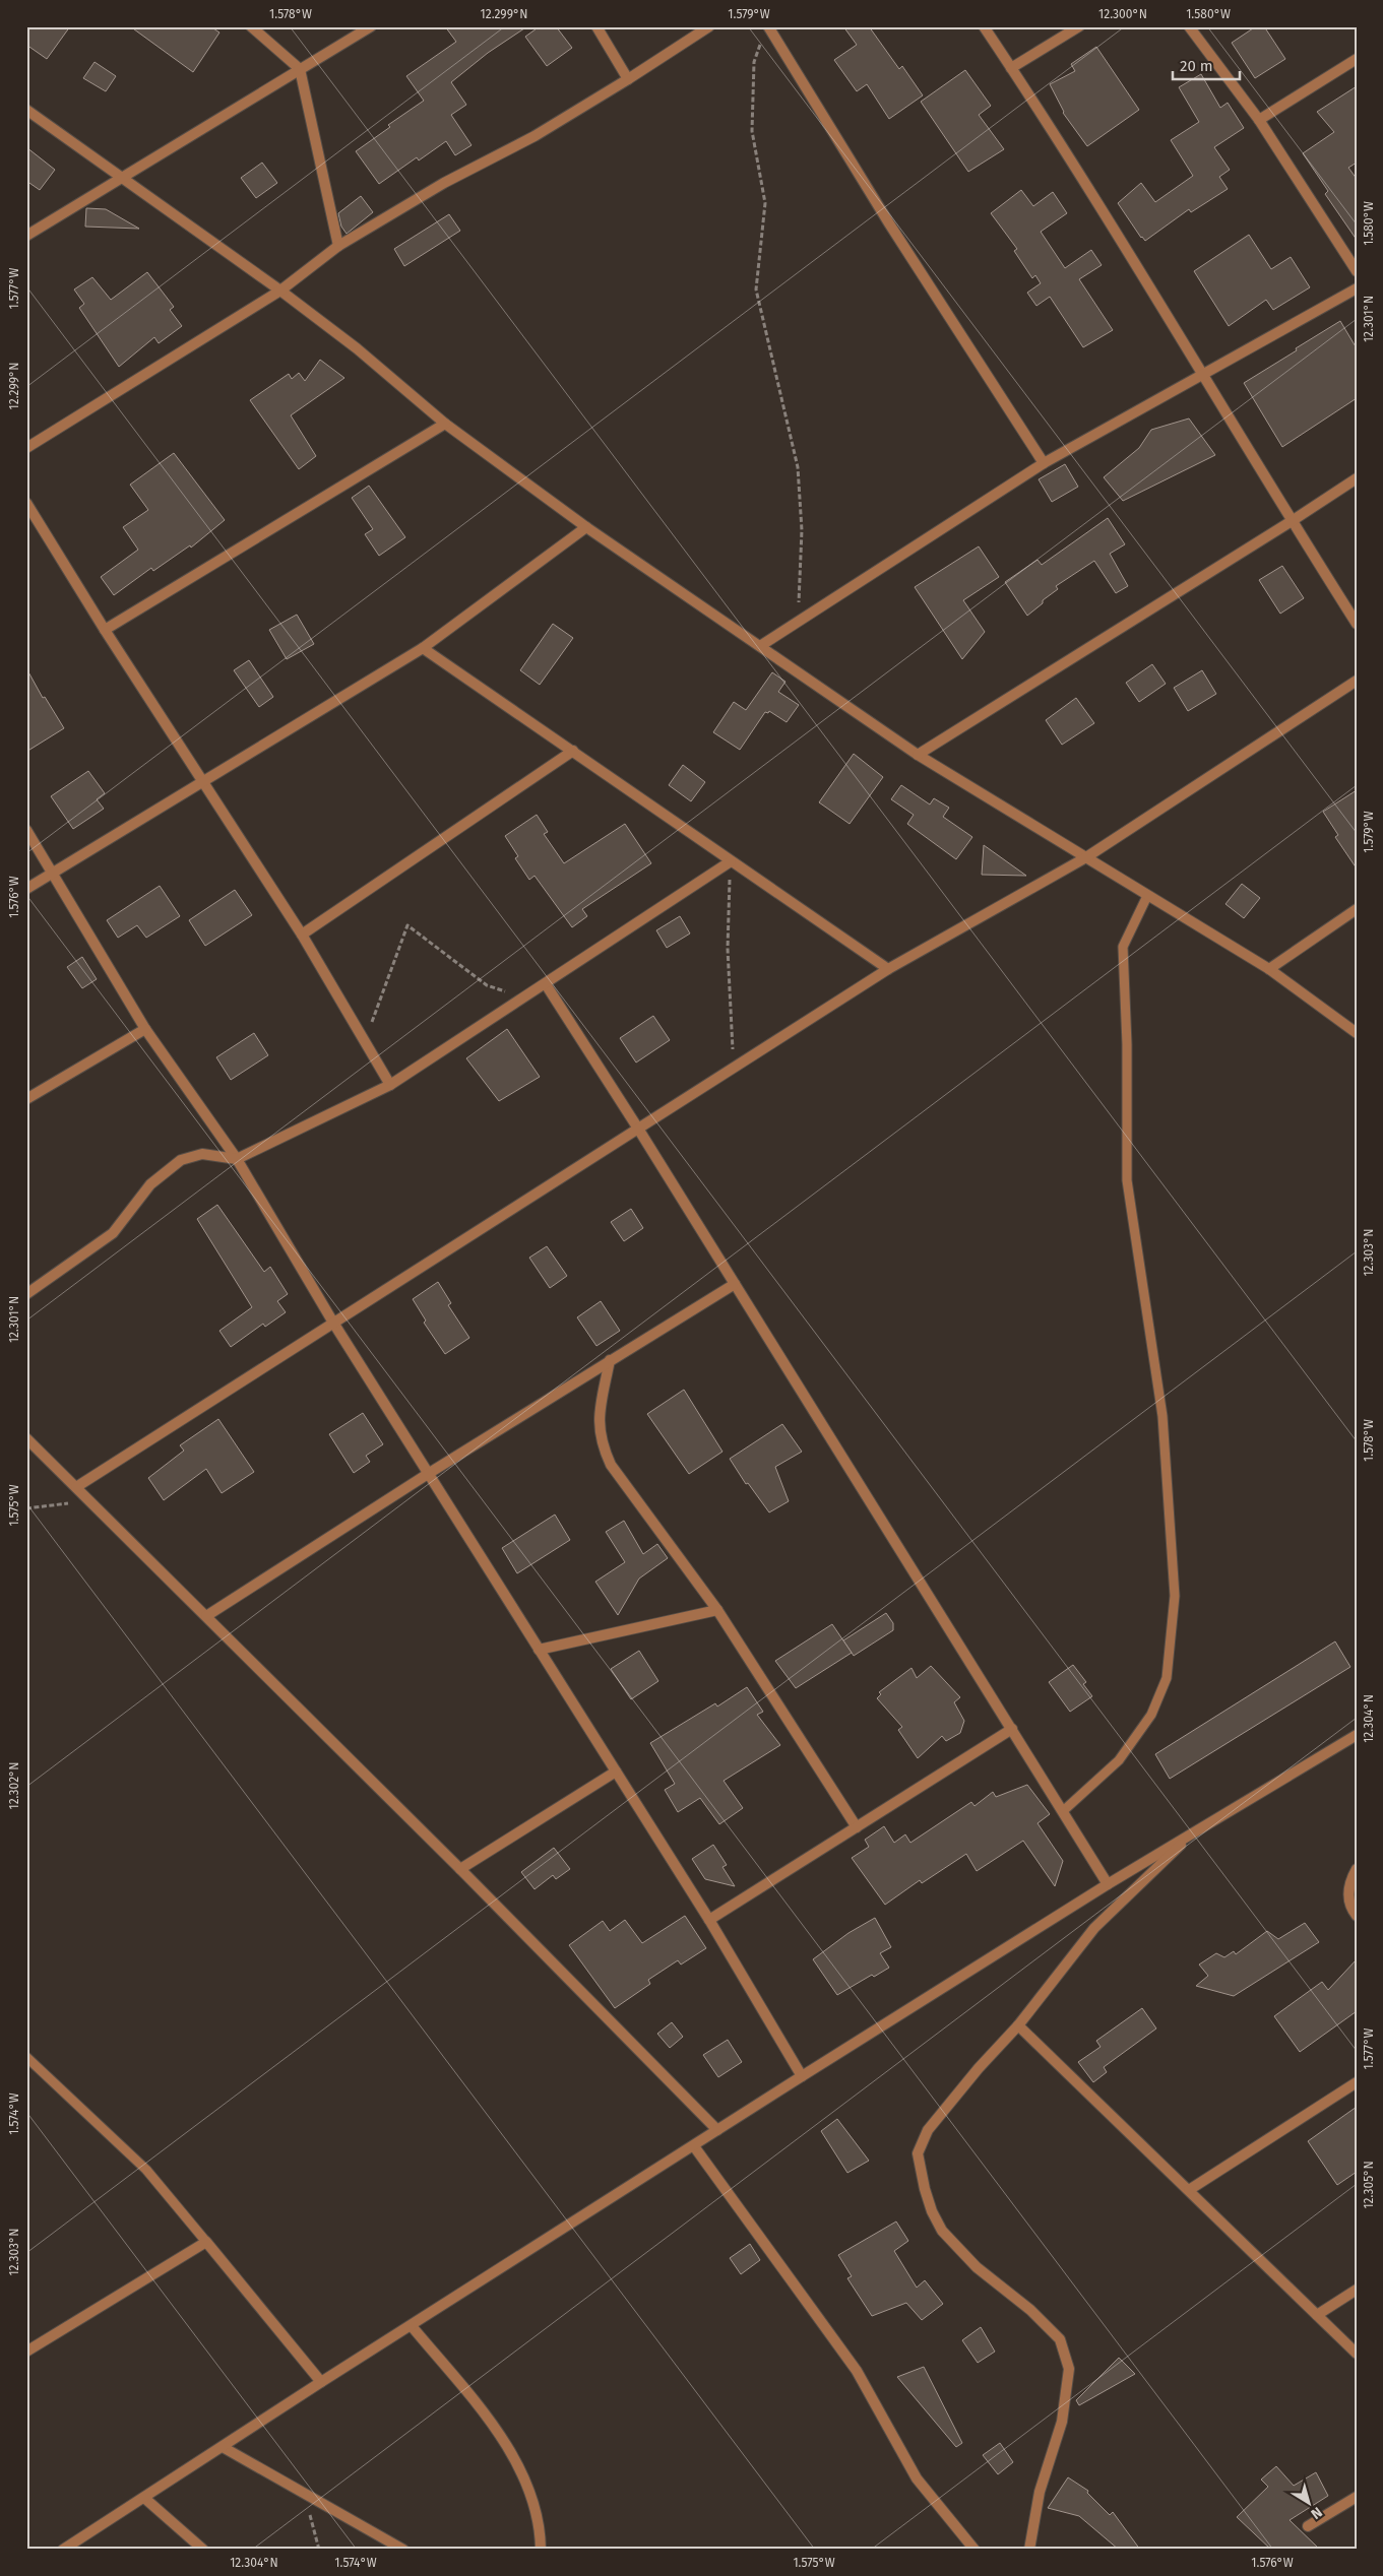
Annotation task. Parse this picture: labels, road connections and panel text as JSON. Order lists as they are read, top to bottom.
{
  "scale_bar": "20 m",
  "north": "bottom right",
  "coordinates": [
    "1.578°W",
    "12.299°N",
    "1.579°W",
    "12.300°N",
    "1.580°W",
    "1.577°W",
    "12.301°N",
    "1.576°W",
    "12.303°N",
    "1.575°W",
    "12.304°N",
    "12.302°N",
    "1.574°W",
    "12.305°N"
  ]
}
